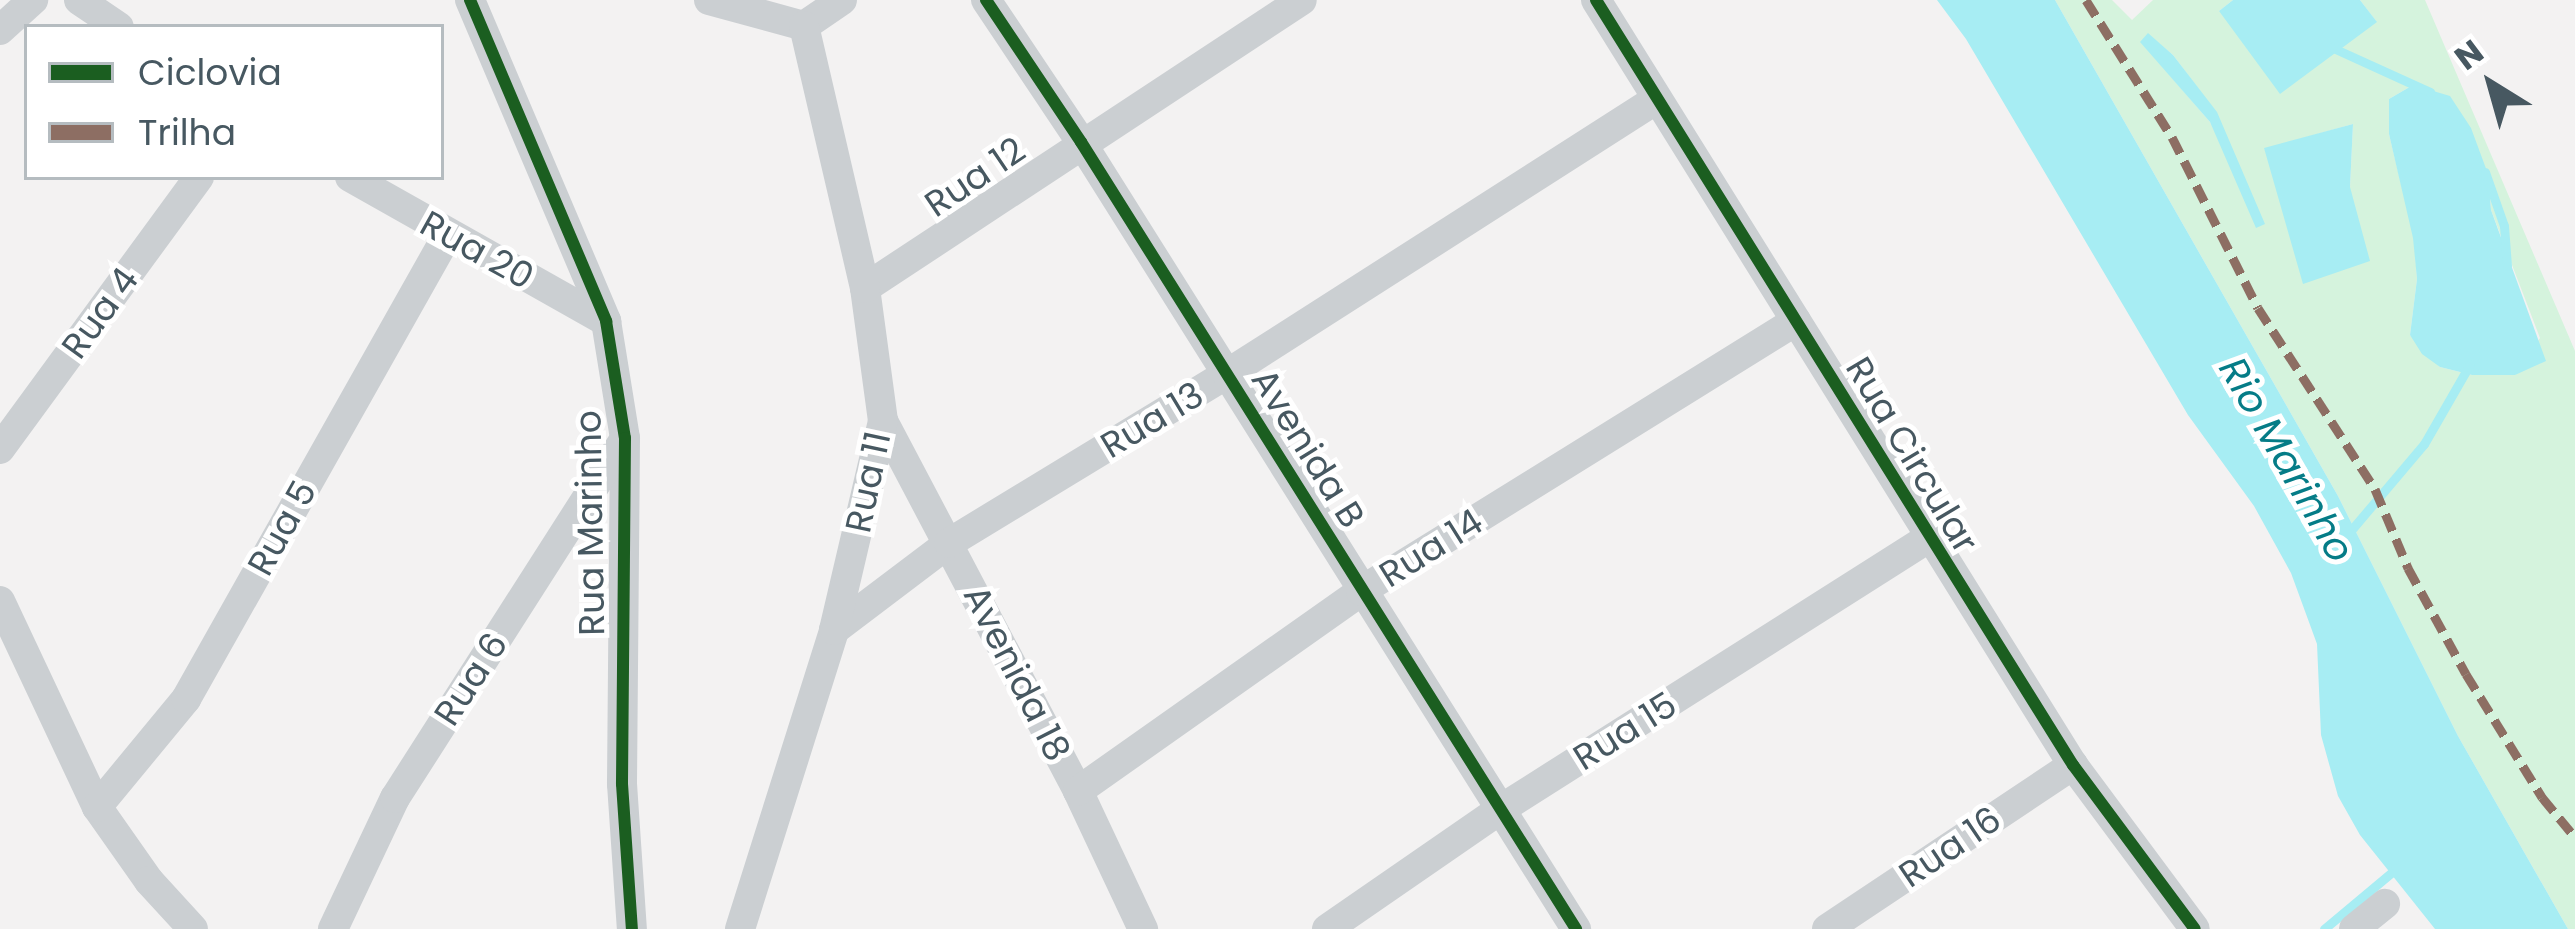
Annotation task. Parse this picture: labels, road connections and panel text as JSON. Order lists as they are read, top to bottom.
{
  "streets": {
    "street": [
      "Rua 12",
      "Rua 20",
      "Rua 4",
      "Rua 13",
      "Avenida B",
      "Rua Circular",
      "Rua 11",
      "Rua Marinho",
      "Rua 5",
      "Rua 14",
      "Avenida 18",
      "Rua 6",
      "Rua 15",
      "Rua 16"
    ]
  },
  "crossings": [
    ["Rua 12", "Avenida B"],
    ["Rua 12", "Rua 11"],
    ["Rua 20", "Rua Marinho"],
    ["Rua 20", "Rua 5"],
    ["Rua 13", "Avenida B"],
    ["Rua 13", "Rua Circular"],
    ["Rua 13", "Rua 11"],
    ["Rua 13", "Avenida 18"],
    ["Avenida B", "Rua 14"],
    ["Avenida B", "Rua 15"],
    ["Rua Circular", "Rua 14"],
    ["Rua Circular", "Rua 15"],
    ["Rua Circular", "Rua 16"],
    ["Rua 11", "Avenida 18"],
    ["Rua Marinho", "Rua 6"],
    ["Rua 14", "Avenida 18"]
  ],
  "water": ["Rio Marinho"],
  "legend": ["Ciclovia", "Trilha"],
  "north": "top left"
}
